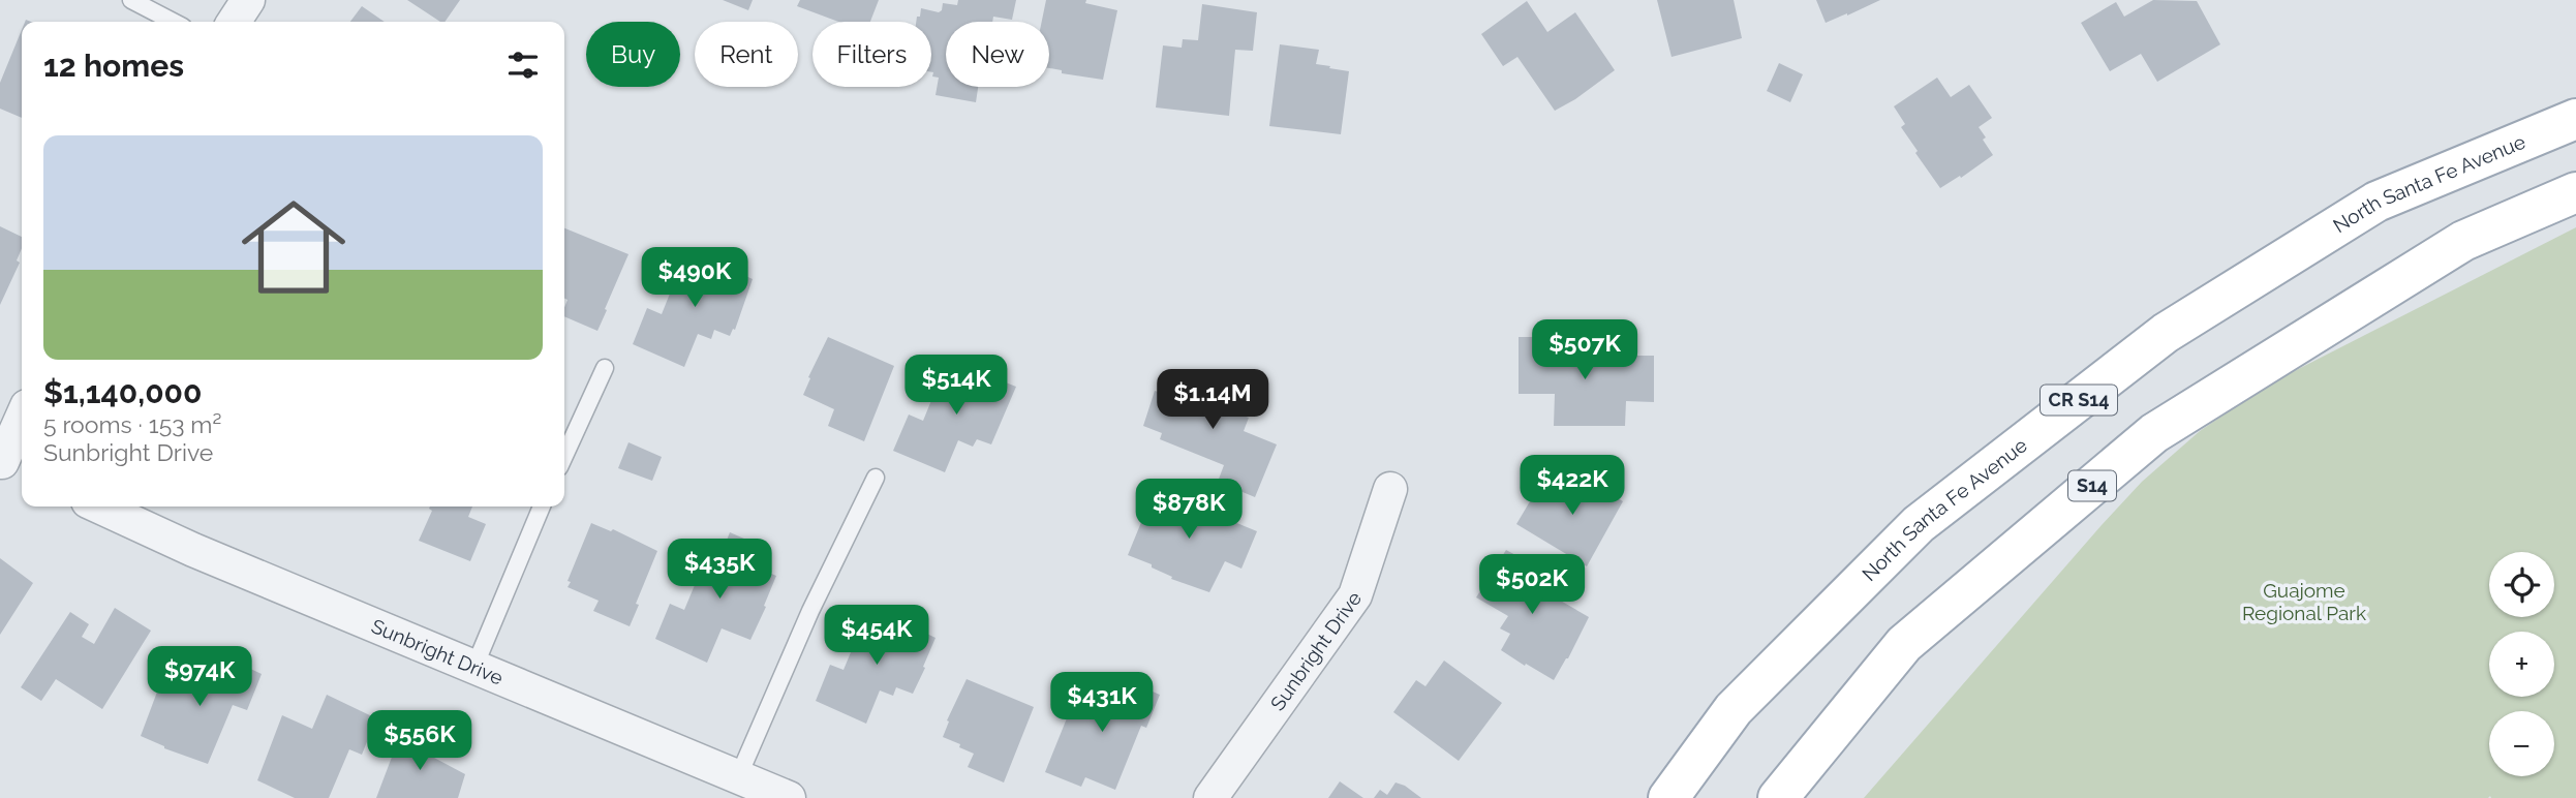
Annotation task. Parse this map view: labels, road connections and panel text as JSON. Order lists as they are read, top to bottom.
{
  "streets": {
    "main road": ["North Santa Fe Avenue", "CR S14", "S14"],
    "street": ["Sunbright Drive"]
  },
  "parks": ["Guajome Regional Park"],
  "page": {
    "chip": [
      "Buy",
      "Rent",
      "Filters",
      "New"
    ],
    "heading": "12 homes",
    "list": [
      {
        "name": "$1,140,000",
        "note": "5 rooms · 153 m² · Sunbright Drive"
      }
    ],
    "price": [
      "$490K",
      "$507K",
      "$514K",
      "$1.14M",
      "$422K",
      "$878K",
      "$435K",
      "$502K",
      "$454K",
      "$974K",
      "$431K",
      "$556K"
    ],
    "map_buttons": ["+", "−"]
  }
}
